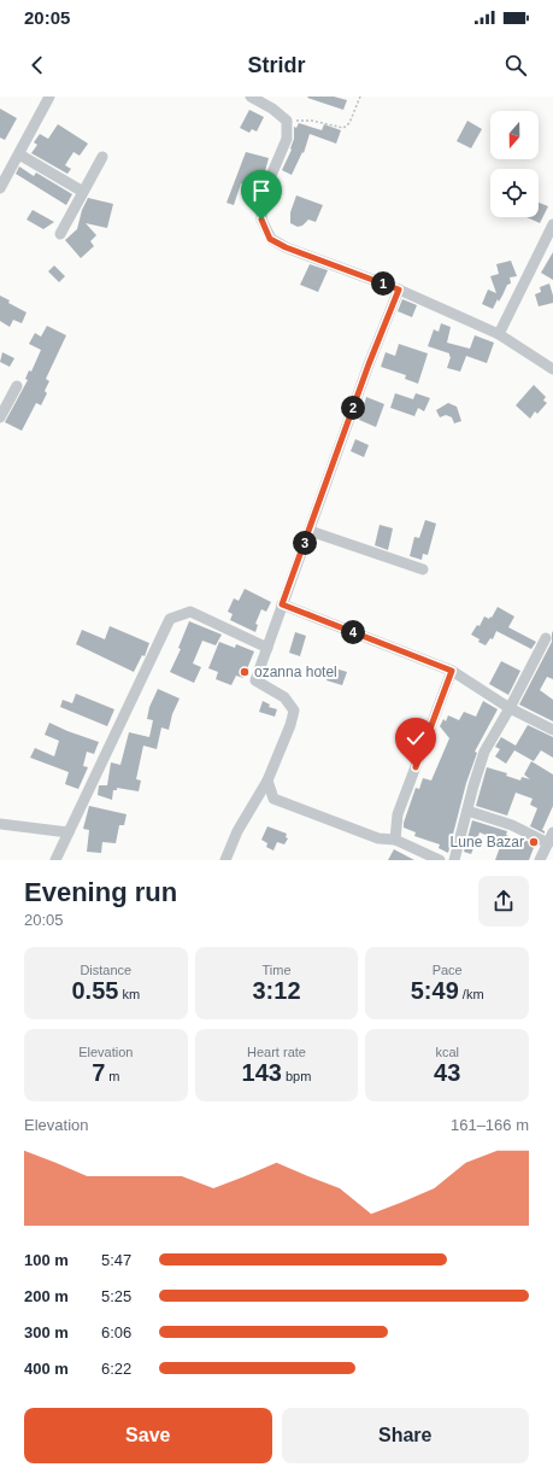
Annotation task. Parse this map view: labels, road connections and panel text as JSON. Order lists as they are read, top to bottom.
{
  "places": ["ozanna hotel", "Lune Bazar"],
  "north": "bottom",
  "page": {
    "status": "20:05",
    "header": "Stridr",
    "pins": [
      "1",
      "2",
      "3",
      "4"
    ],
    "heading": ["Evening run", "20:05"],
    "stats": [
      ["Distance", "0.55 km"],
      ["Time", "3:12"],
      ["Pace", "5:49 /km"],
      ["Elevation", "7 m"],
      ["Heart rate", "143 bpm"],
      ["kcal", "43"]
    ],
    "chart": ["Elevation", "161–166 m"],
    "list": [
      {
        "name": "100 m",
        "note": "5:47"
      },
      {
        "name": "200 m",
        "note": "5:25"
      },
      {
        "name": "300 m",
        "note": "6:06"
      },
      {
        "name": "400 m",
        "note": "6:22"
      }
    ],
    "buttons": ["Save", "Share"]
  }
}
